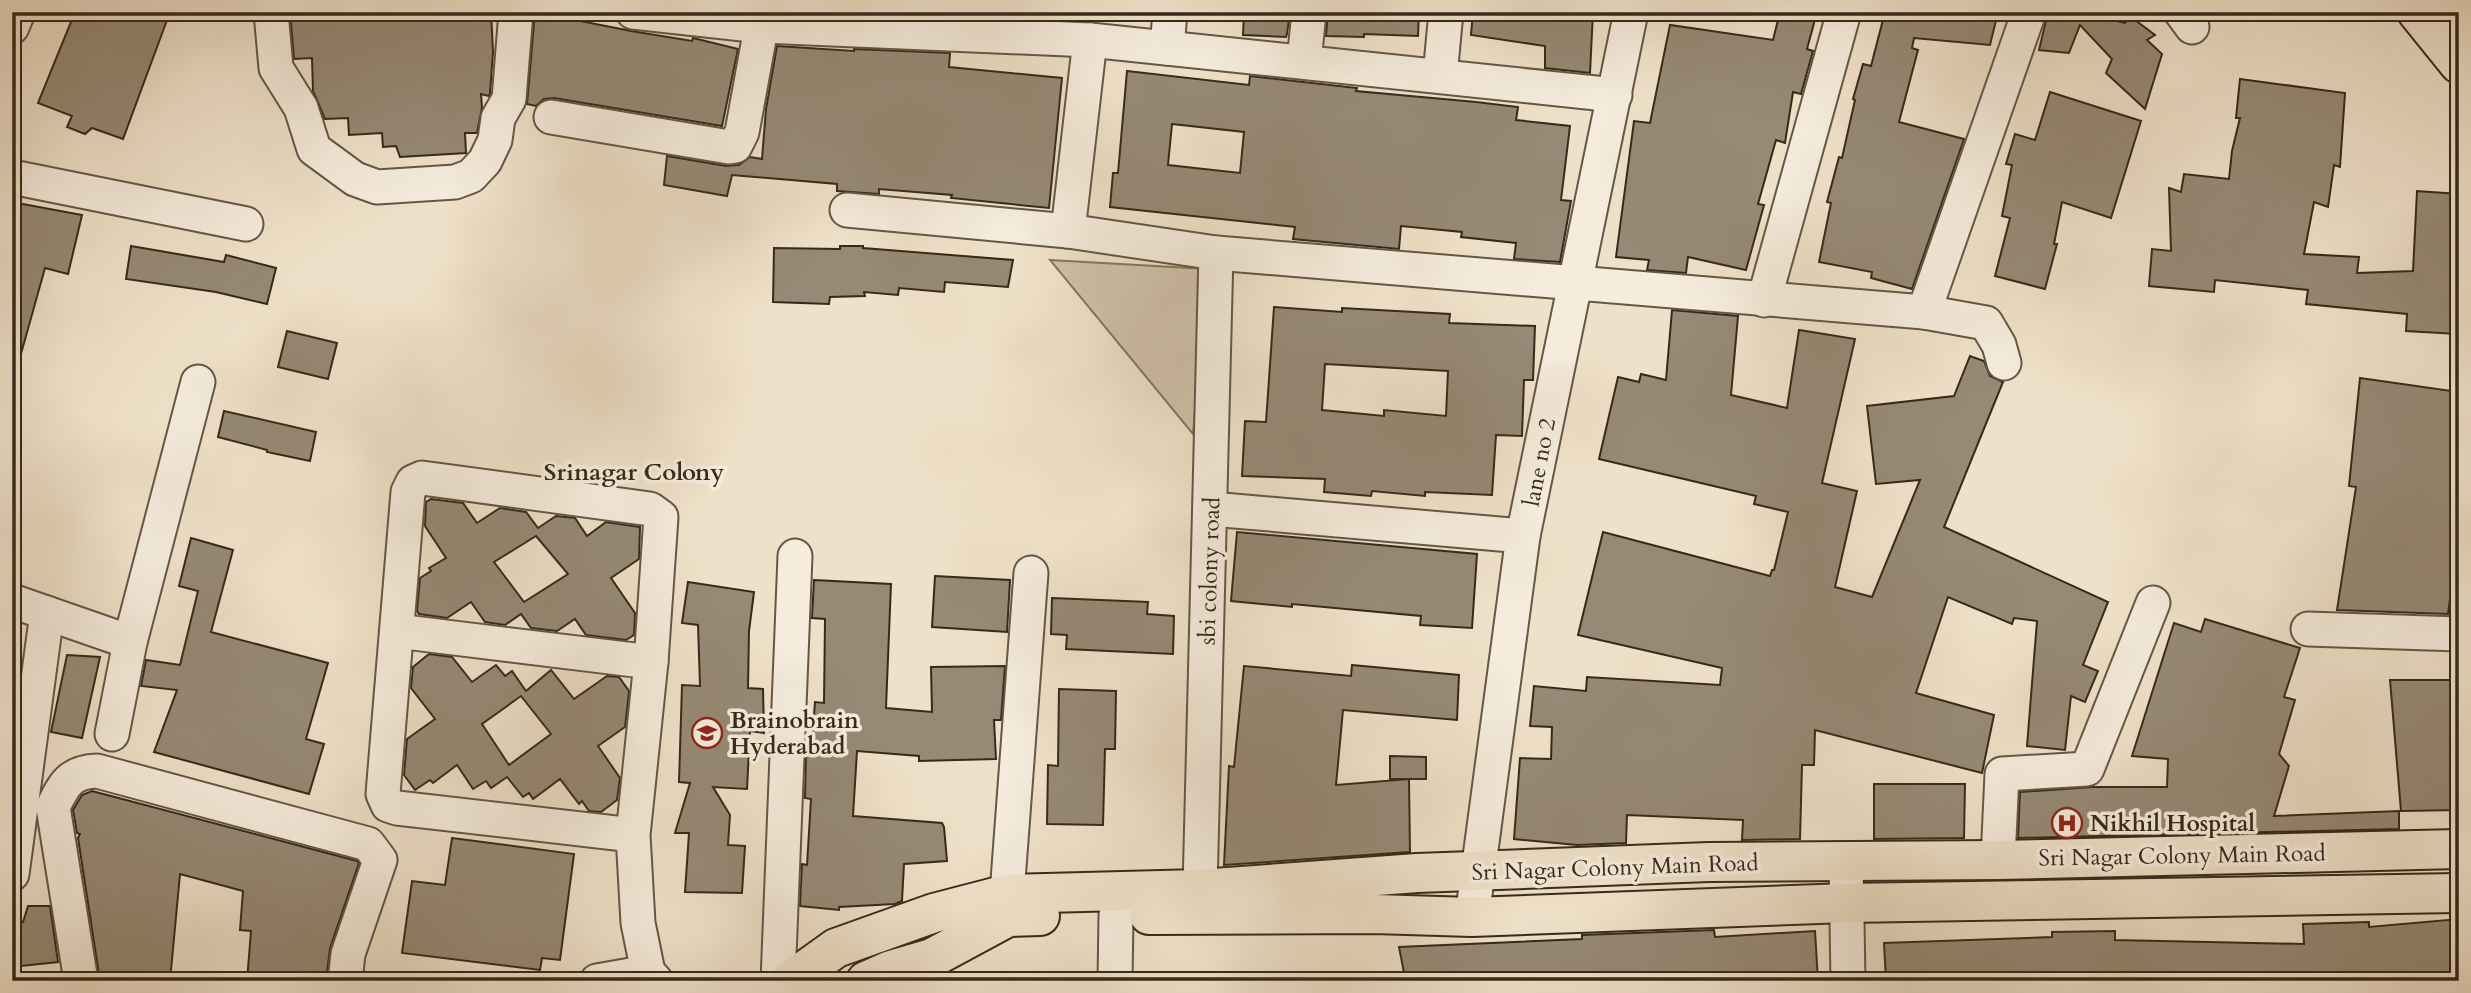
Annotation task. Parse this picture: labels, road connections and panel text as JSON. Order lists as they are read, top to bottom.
{
  "streets": {
    "main road": ["Sri Nagar Colony Main Road"],
    "street": ["lane no 2", "sbi colony road"]
  },
  "crossings": [
    ["lane no 2", "Sri Nagar Colony Main Road"],
    ["sbi colony road", "Sri Nagar Colony Main Road"]
  ],
  "districts": ["Srinagar Colony"],
  "places": {
    "school or university": ["Brainobrain Hyderabad"],
    "hospital": ["Nikhil Hospital"]
  }
}
